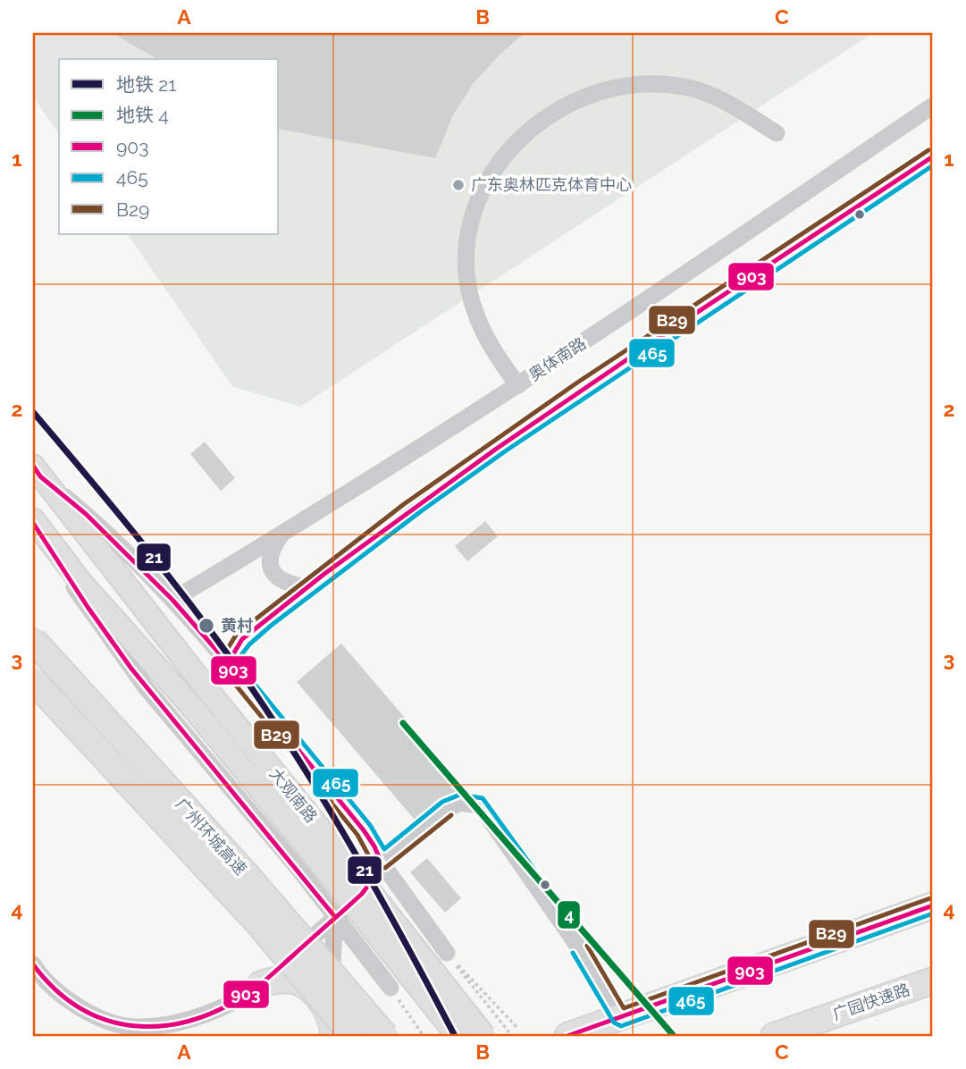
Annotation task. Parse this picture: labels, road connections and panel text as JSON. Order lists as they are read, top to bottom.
{
  "streets": {
    "highway": ["广州环城高速", "广园快速路"],
    "main road": ["大观南路"],
    "street": ["奥体南路"]
  },
  "places": ["广东奥林匹克体育中心", "黄村"],
  "lines": [
    "transit line B29",
    "transit line 903",
    "transit line 465",
    "metro line 21",
    "metro line 4"
  ],
  "legend": [
    "地铁 21",
    "地铁 4",
    "903",
    "465",
    "B29"
  ],
  "grid": {
    "columns": ["A", "B", "C"],
    "rows": [
      "1",
      "2",
      "3",
      "4"
    ]
  }
}
